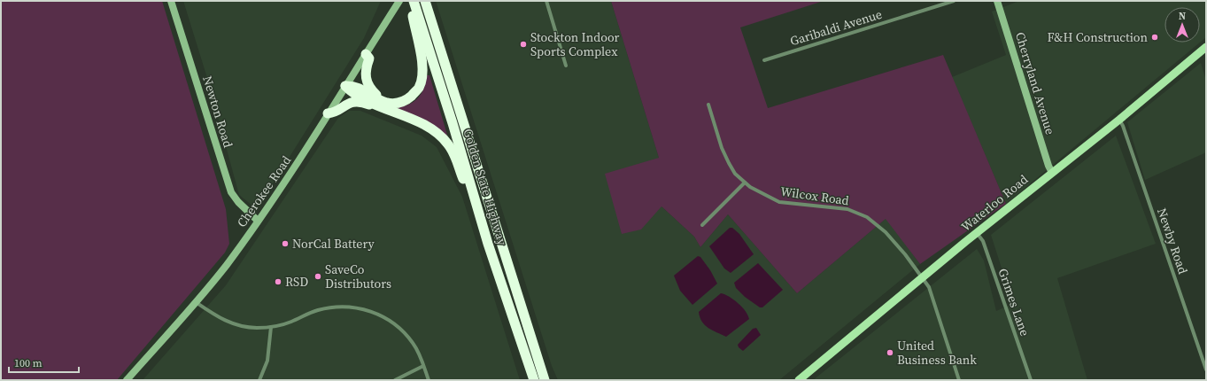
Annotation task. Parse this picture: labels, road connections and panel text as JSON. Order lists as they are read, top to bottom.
{
  "streets": {
    "highway": ["Golden State Highway"],
    "main road": ["Waterloo Road"],
    "street": [
      "Garibaldi Avenue",
      "Cherryland Avenue",
      "Newton Road",
      "Cherokee Road",
      "Wilcox Road",
      "Newby Road",
      "Grimes Lane"
    ]
  },
  "crossings": [
    ["Cherryland Avenue", "Waterloo Road"],
    ["Newton Road", "Cherokee Road"],
    ["Wilcox Road", "Waterloo Road"],
    ["Waterloo Road", "Newby Road"],
    ["Waterloo Road", "Grimes Lane"]
  ],
  "places": [
    "F&H Construction",
    "Stockton Indoor Sports Complex",
    "NorCal Battery",
    "SaveCo Distributors",
    "RSD",
    "United Business Bank"
  ],
  "scale_bar": "100 m",
  "north": "top"
}
